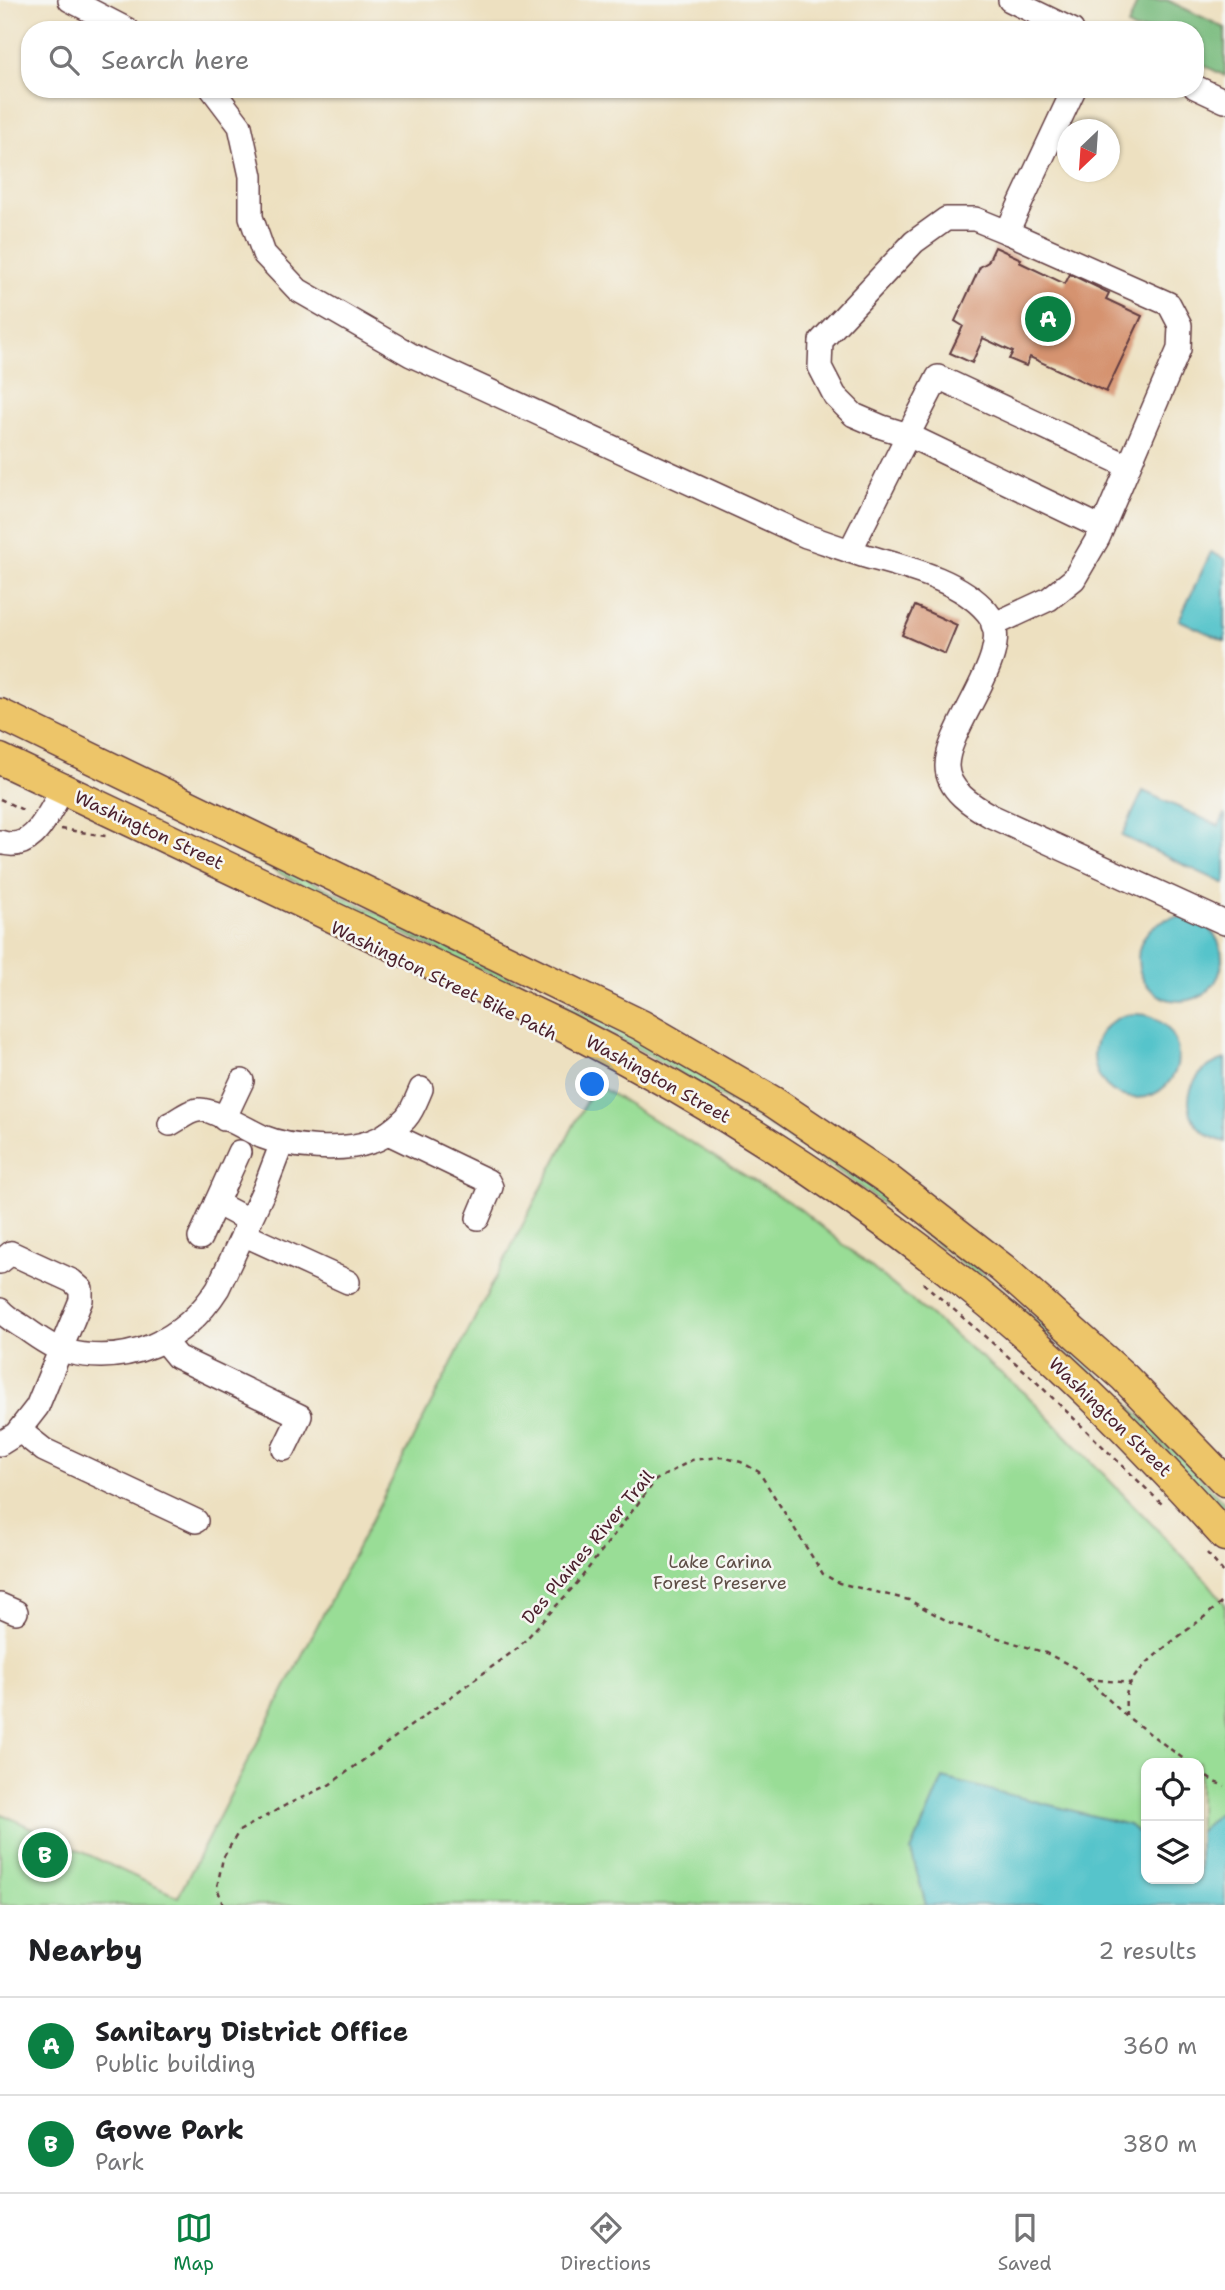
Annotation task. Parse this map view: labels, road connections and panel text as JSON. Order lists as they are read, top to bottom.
{
  "streets": {
    "main road": ["Washington Street"],
    "path": ["Des Plaines River Trail"]
  },
  "parks": ["Lake Carina Forest Preserve"],
  "north": "bottom left",
  "page": {
    "search": "Search here",
    "pins": ["A", "B"],
    "heading": ["Nearby", "2 results"],
    "list": [
      {
        "mark": "A",
        "name": "Sanitary District Office",
        "note": "Public building",
        "value": "360 m"
      },
      {
        "mark": "B",
        "name": "Gowe Park",
        "note": "Park",
        "value": "380 m"
      }
    ],
    "nav": ["Map", "Directions", "Saved"]
  }
}
